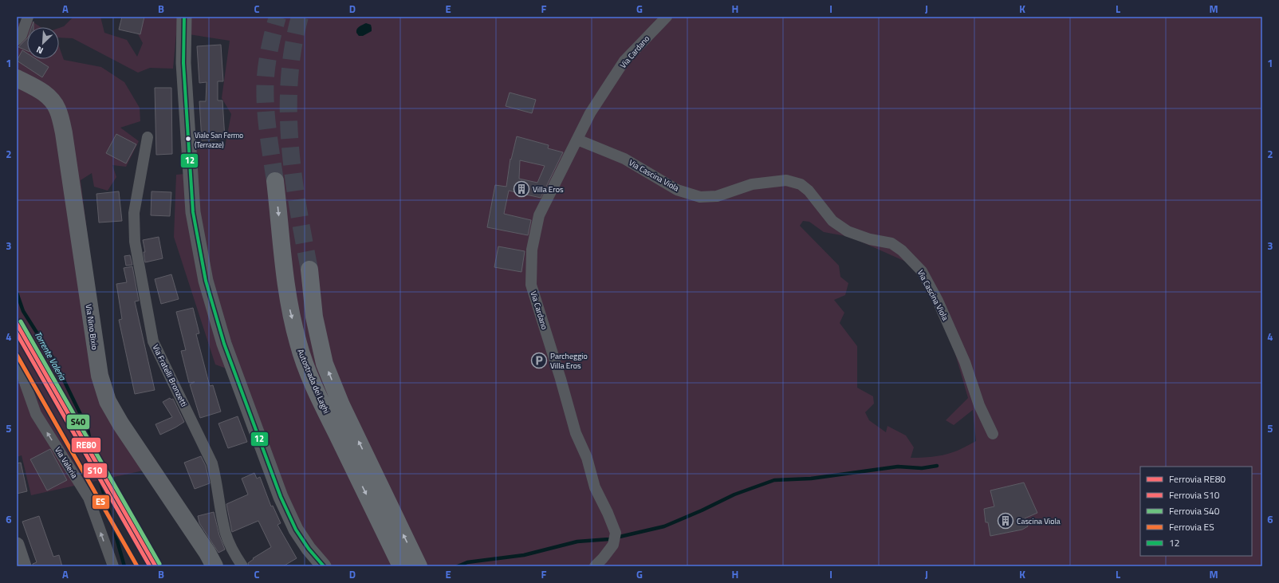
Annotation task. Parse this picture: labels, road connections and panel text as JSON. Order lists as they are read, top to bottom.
{
  "streets": {
    "highway": ["Autostrada dei Laghi"],
    "main road": ["Via Nino Bixio"],
    "street": [
      "Via Cardano",
      "Via Cascina Viola",
      "Via Fratelli Bronzetti",
      "Via Valeria"
    ]
  },
  "crossings": [
    ["Via Cardano", "Via Cascina Viola"]
  ],
  "one_way": ["Via Valeria"],
  "water": ["Torrente Valeria"],
  "places": {
    "other": ["Viale San Fermo (Terrazze)"],
    "building": ["Villa Eros", "Cascina Viola"],
    "parking": ["Parcheggio Villa Eros"]
  },
  "lines": [
    "transit line 12",
    "rail line S40",
    "rail line RE80",
    "rail line S10",
    "rail line ES"
  ],
  "legend": [
    "Ferrovia RE80",
    "Ferrovia S10",
    "Ferrovia S40",
    "Ferrovia ES",
    "12"
  ],
  "north": "bottom left",
  "grid": {
    "columns": [
      "A",
      "B",
      "C",
      "D",
      "E",
      "F",
      "G",
      "H",
      "I",
      "J",
      "K",
      "L",
      "M"
    ],
    "rows": [
      "1",
      "2",
      "3",
      "4",
      "5",
      "6"
    ]
  }
}
